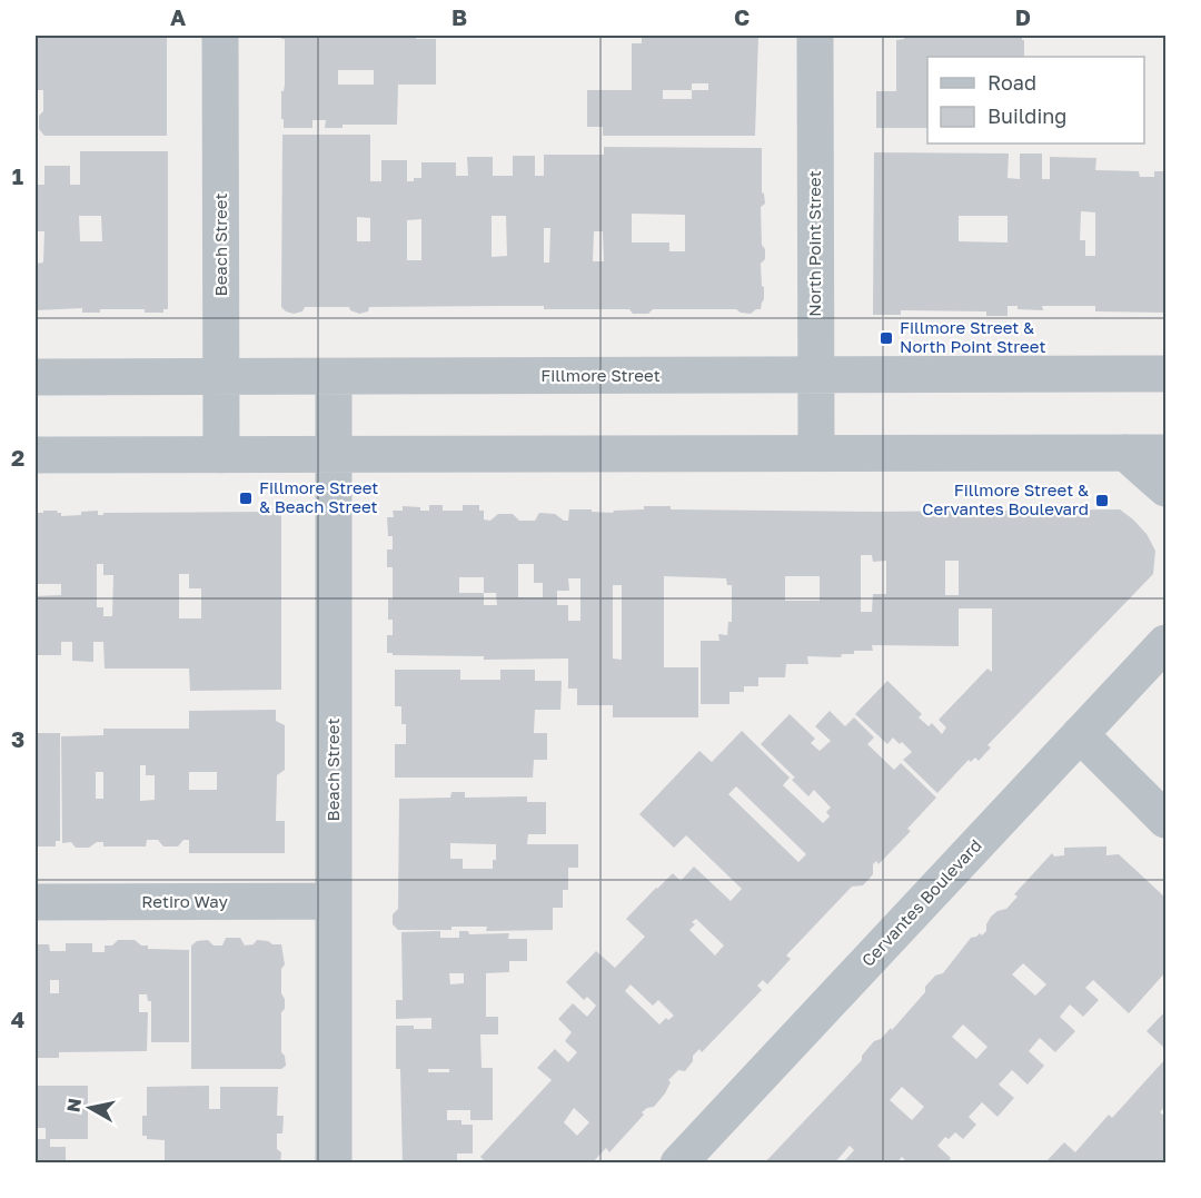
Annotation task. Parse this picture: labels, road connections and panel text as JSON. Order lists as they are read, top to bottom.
{
  "streets": {
    "street": [
      "North Point Street",
      "Beach Street",
      "Fillmore Street",
      "Retiro Way",
      "Cervantes Boulevard"
    ]
  },
  "crossings": [
    ["North Point Street", "Fillmore Street"],
    ["Beach Street", "Fillmore Street"],
    ["Beach Street", "Retiro Way"]
  ],
  "places": {
    "transit": ["Fillmore Street & North Point Street", "Fillmore Street & Beach Street", "Fillmore Street & Cervantes Boulevard"]
  },
  "legend": ["Road", "Building"],
  "north": "left",
  "grid": {
    "columns": [
      "A",
      "B",
      "C",
      "D"
    ],
    "rows": [
      "1",
      "2",
      "3",
      "4"
    ]
  }
}
